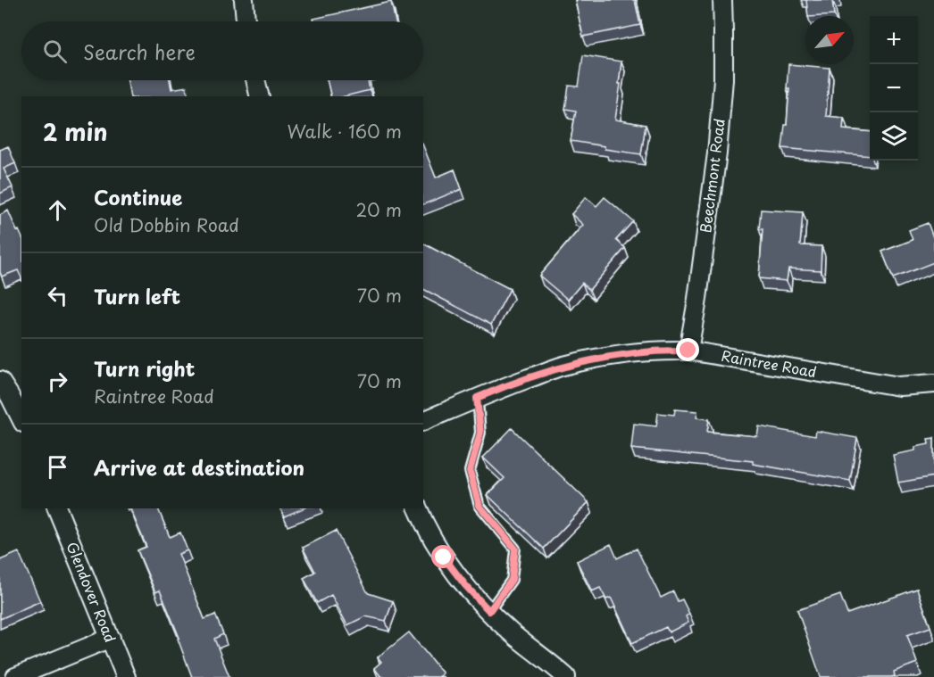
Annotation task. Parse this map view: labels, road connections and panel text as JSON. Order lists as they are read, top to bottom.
{
  "streets": {
    "street": ["Beechmont Road", "Raintree Road", "Glendover Road"]
  },
  "crossings": [
    ["Beechmont Road", "Raintree Road"]
  ],
  "north": "top right",
  "page": {
    "map_buttons": ["+", "−"],
    "search": "Search here",
    "heading": ["2 min", "Walk · 160 m"],
    "list": [
      ["Continue", "Old Dobbin Road", "20 m"],
      ["Turn left", "70 m"],
      ["Turn right", "Raintree Road", "70 m"],
      "Arrive at destination"
    ]
  }
}
